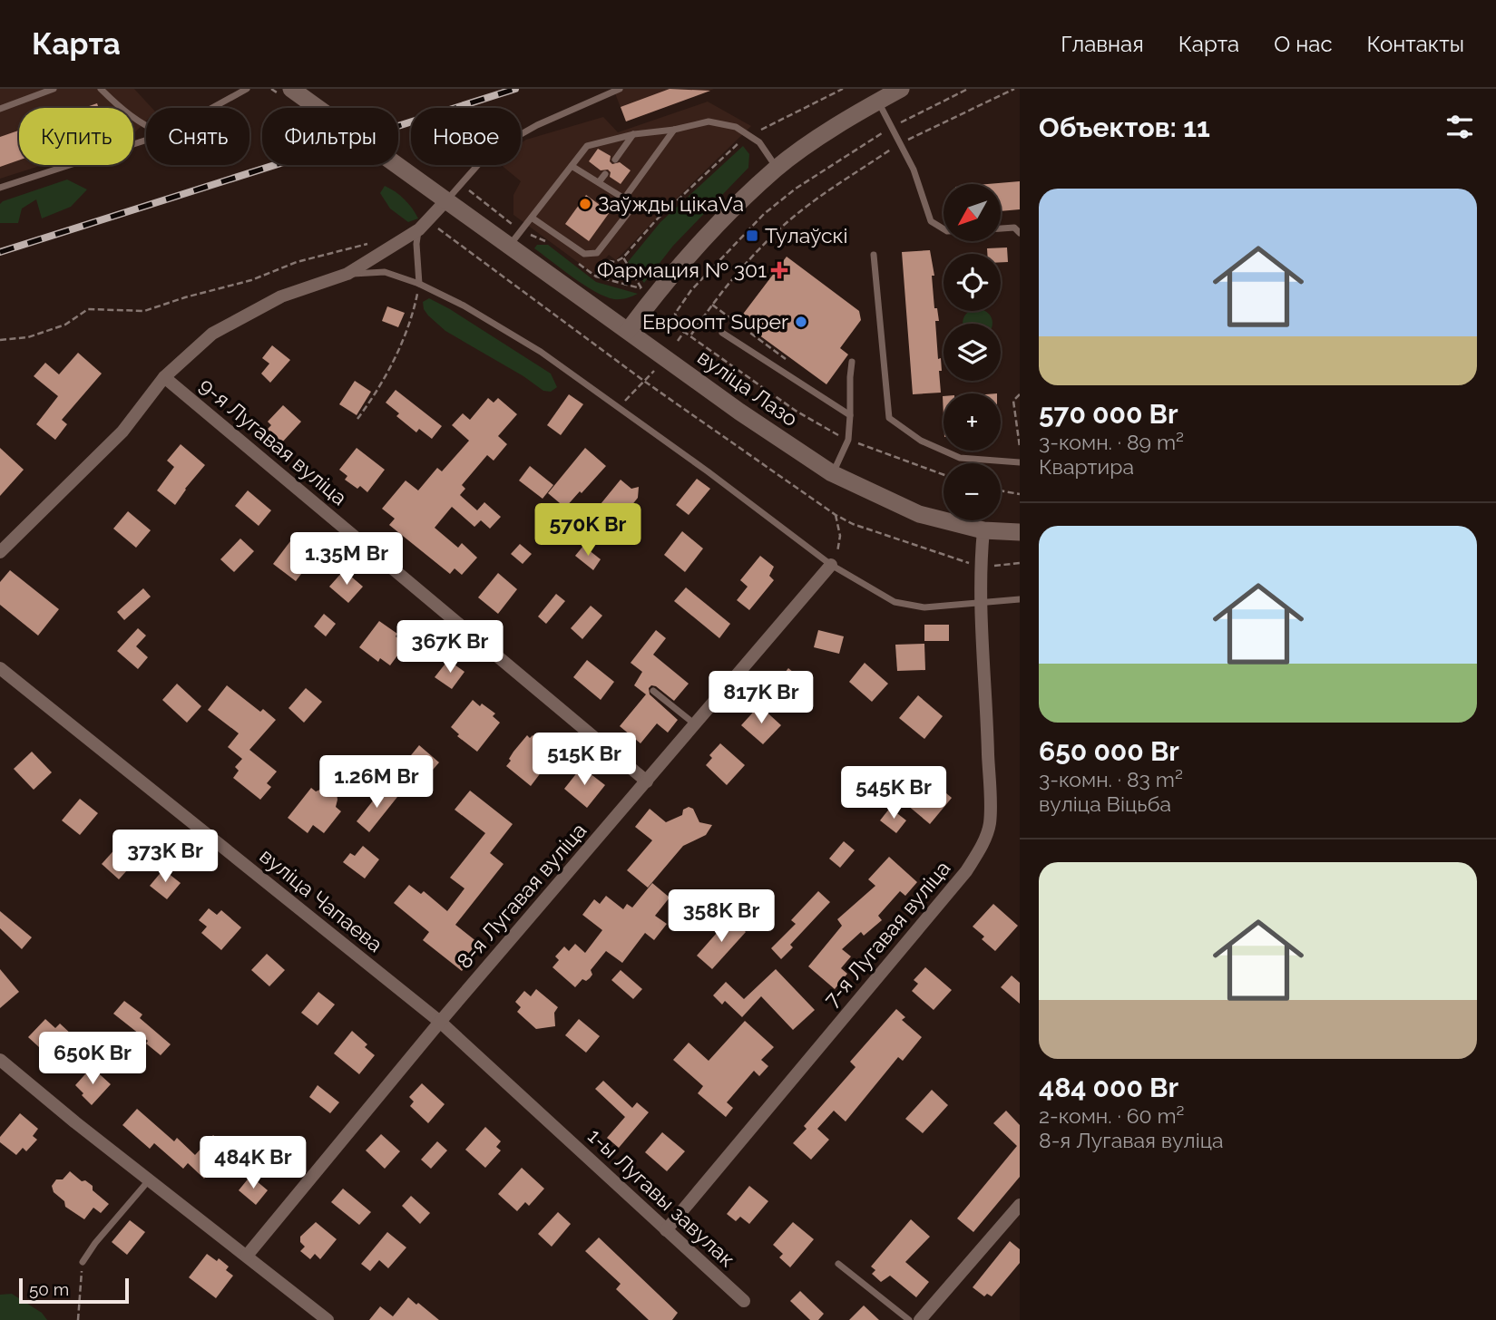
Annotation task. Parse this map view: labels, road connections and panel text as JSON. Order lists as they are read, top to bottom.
{
  "streets": {
    "main road": ["вуліца Лазо"],
    "street": [
      "9-я Лугавая вуліца",
      "8-я Лугавая вуліца",
      "вуліца Чапаева",
      "7-я Лугавая вуліца",
      "1-ы Лугавы завулак"
    ]
  },
  "crossings": [
    ["вуліца Лазо", "7-я Лугавая вуліца"],
    ["9-я Лугавая вуліца", "8-я Лугавая вуліца"],
    ["8-я Лугавая вуліца", "вуліца Чапаева"],
    ["вуліца Чапаева", "1-ы Лугавы завулак"],
    ["7-я Лугавая вуліца", "1-ы Лугавы завулак"]
  ],
  "places": {
    "other": ["Заўжды цікаVа", "Евроопт Super"],
    "transit": ["Тулаўскі"],
    "health": ["Фармация № 301"]
  },
  "scale_bar": "50 m",
  "north": "bottom left",
  "page": {
    "header": "Карта",
    "nav": [
      "Главная",
      "Карта",
      "О нас",
      "Контакты"
    ],
    "heading": "Объектов: 11",
    "chip": [
      "Купить",
      "Снять",
      "Фильтры",
      "Новое"
    ],
    "list": [
      {
        "name": "570 000 Br",
        "note": "3-комн. · 89 m² · Квартира"
      },
      {
        "name": "650 000 Br",
        "note": "3-комн. · 83 m² · вуліца Віцьба"
      },
      {
        "name": "484 000 Br",
        "note": "2-комн. · 60 m² · 8-я Лугавая вуліца"
      }
    ],
    "map_buttons": ["+", "−"],
    "price": [
      "570K Br",
      "1.35M Br",
      "367K Br",
      "817K Br",
      "515K Br",
      "1.26M Br",
      "545K Br",
      "373K Br",
      "358K Br",
      "650K Br",
      "484K Br"
    ],
    "scale": "50 m"
  }
}
